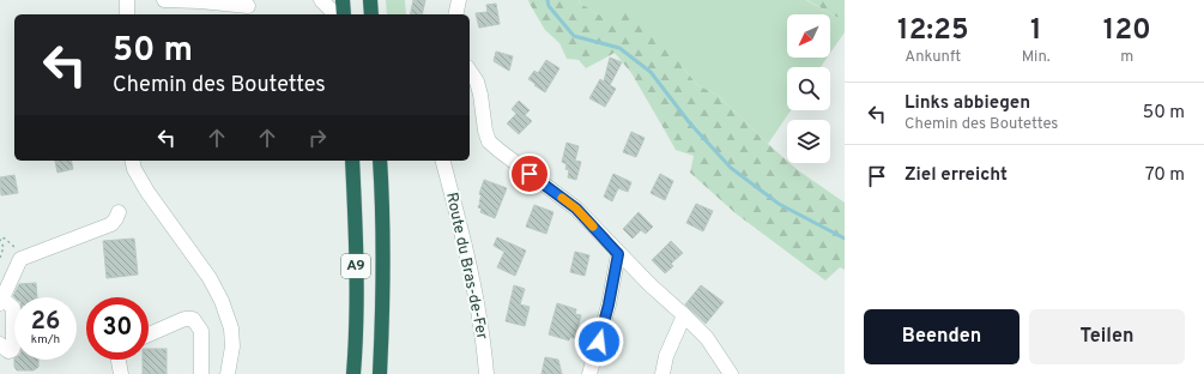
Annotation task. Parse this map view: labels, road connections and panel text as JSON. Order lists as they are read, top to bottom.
{
  "streets": {
    "highway": ["A9"],
    "street": ["Route du Bras-de-Fer"]
  },
  "north": "bottom left",
  "page": {
    "eta": [
      "12:25",
      "Ankunft",
      "1",
      "Min.",
      "120",
      "m"
    ],
    "turn": ["50 m", "Chemin des Boutettes"],
    "list": [
      {
        "name": "Links abbiegen",
        "note": "Chemin des Boutettes",
        "value": "50 m"
      },
      {
        "name": "Ziel erreicht",
        "value": "70 m"
      }
    ],
    "speed": "26 km/h",
    "limit": "30",
    "buttons": ["Beenden", "Teilen"]
  }
}
